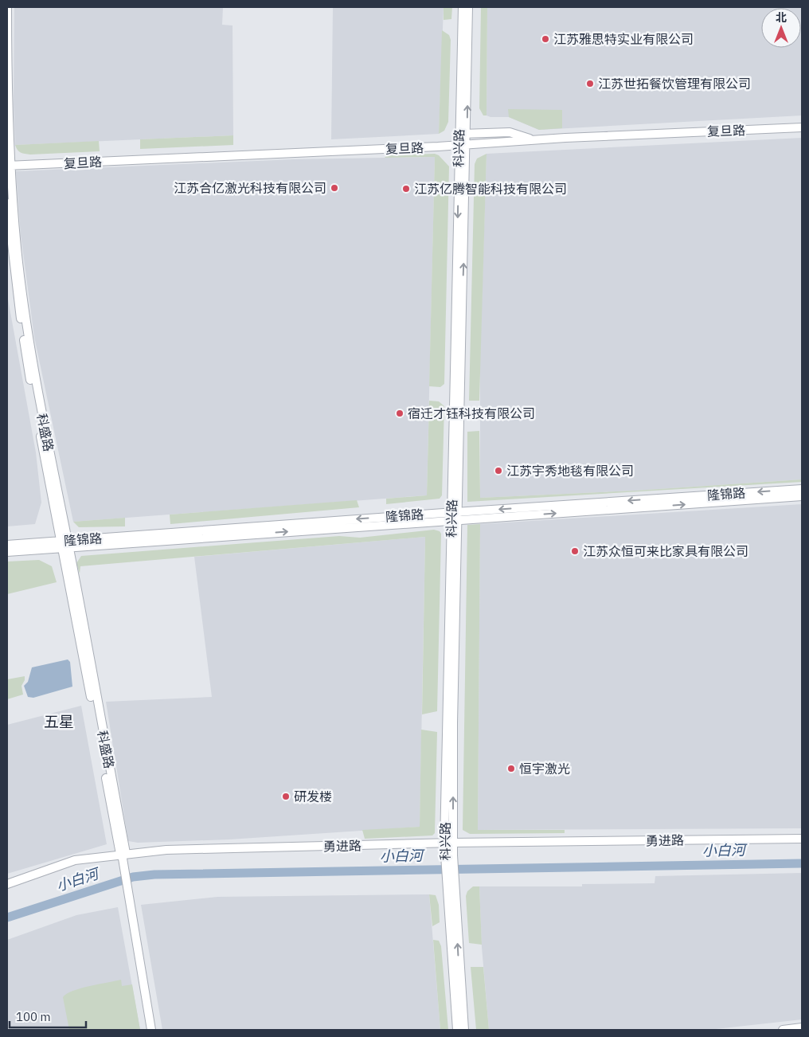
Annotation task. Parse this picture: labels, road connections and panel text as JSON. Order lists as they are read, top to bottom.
{
  "streets": {
    "street": [
      "复旦路",
      "科兴路",
      "科盛路",
      "隆锦路",
      "勇进路"
    ]
  },
  "crossings": [
    ["复旦路", "科兴路"],
    ["复旦路", "科盛路"],
    ["科兴路", "隆锦路"],
    ["科兴路", "勇进路"],
    ["科盛路", "隆锦路"],
    ["科盛路", "勇进路"]
  ],
  "districts": ["五星"],
  "water": ["小白河"],
  "places": [
    "江苏雅思特实业有限公司",
    "江苏世拓餐饮管理有限公司",
    "江苏合亿激光科技有限公司",
    "江苏亿腾智能科技有限公司",
    "宿迁才钰科技有限公司",
    "江苏宇秀地毯有限公司",
    "江苏众恒可来比家具有限公司",
    "恒宇激光",
    "研发楼"
  ],
  "scale_bar": "100 m",
  "north": "top"
}
